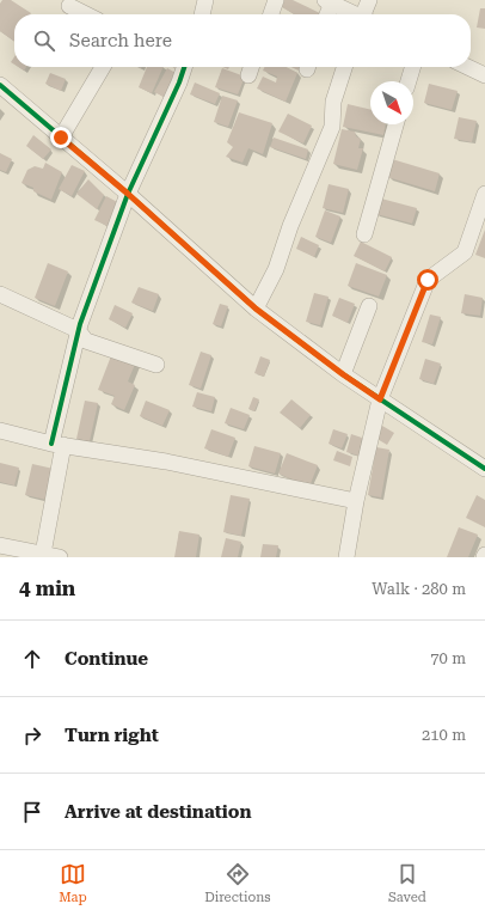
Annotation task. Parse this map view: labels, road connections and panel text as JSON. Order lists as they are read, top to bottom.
{
  "north": "bottom right",
  "page": {
    "search": "Search here",
    "heading": ["4 min", "Walk · 280 m"],
    "list": [
      ["Continue", "70 m"],
      ["Turn right", "210 m"],
      "Arrive at destination"
    ],
    "nav": ["Map", "Directions", "Saved"]
  }
}
